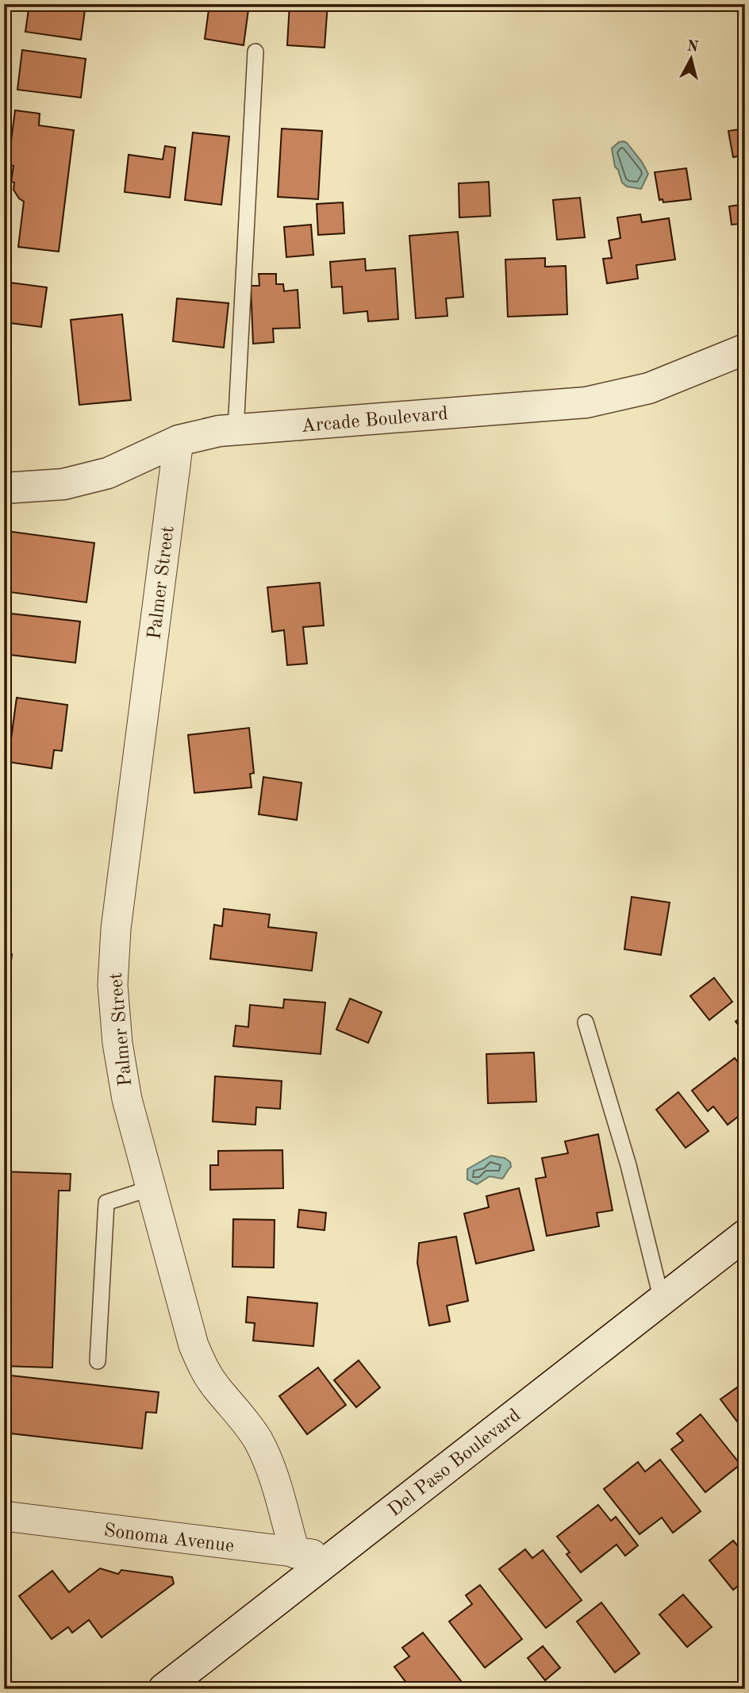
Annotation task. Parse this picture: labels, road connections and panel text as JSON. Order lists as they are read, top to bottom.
{
  "streets": {
    "street": [
      "Arcade Boulevard",
      "Palmer Street",
      "Del Paso Boulevard",
      "Sonoma Avenue"
    ]
  },
  "crossings": [
    ["Arcade Boulevard", "Palmer Street"],
    ["Palmer Street", "Sonoma Avenue"],
    ["Del Paso Boulevard", "Sonoma Avenue"]
  ],
  "north": "top"
}
